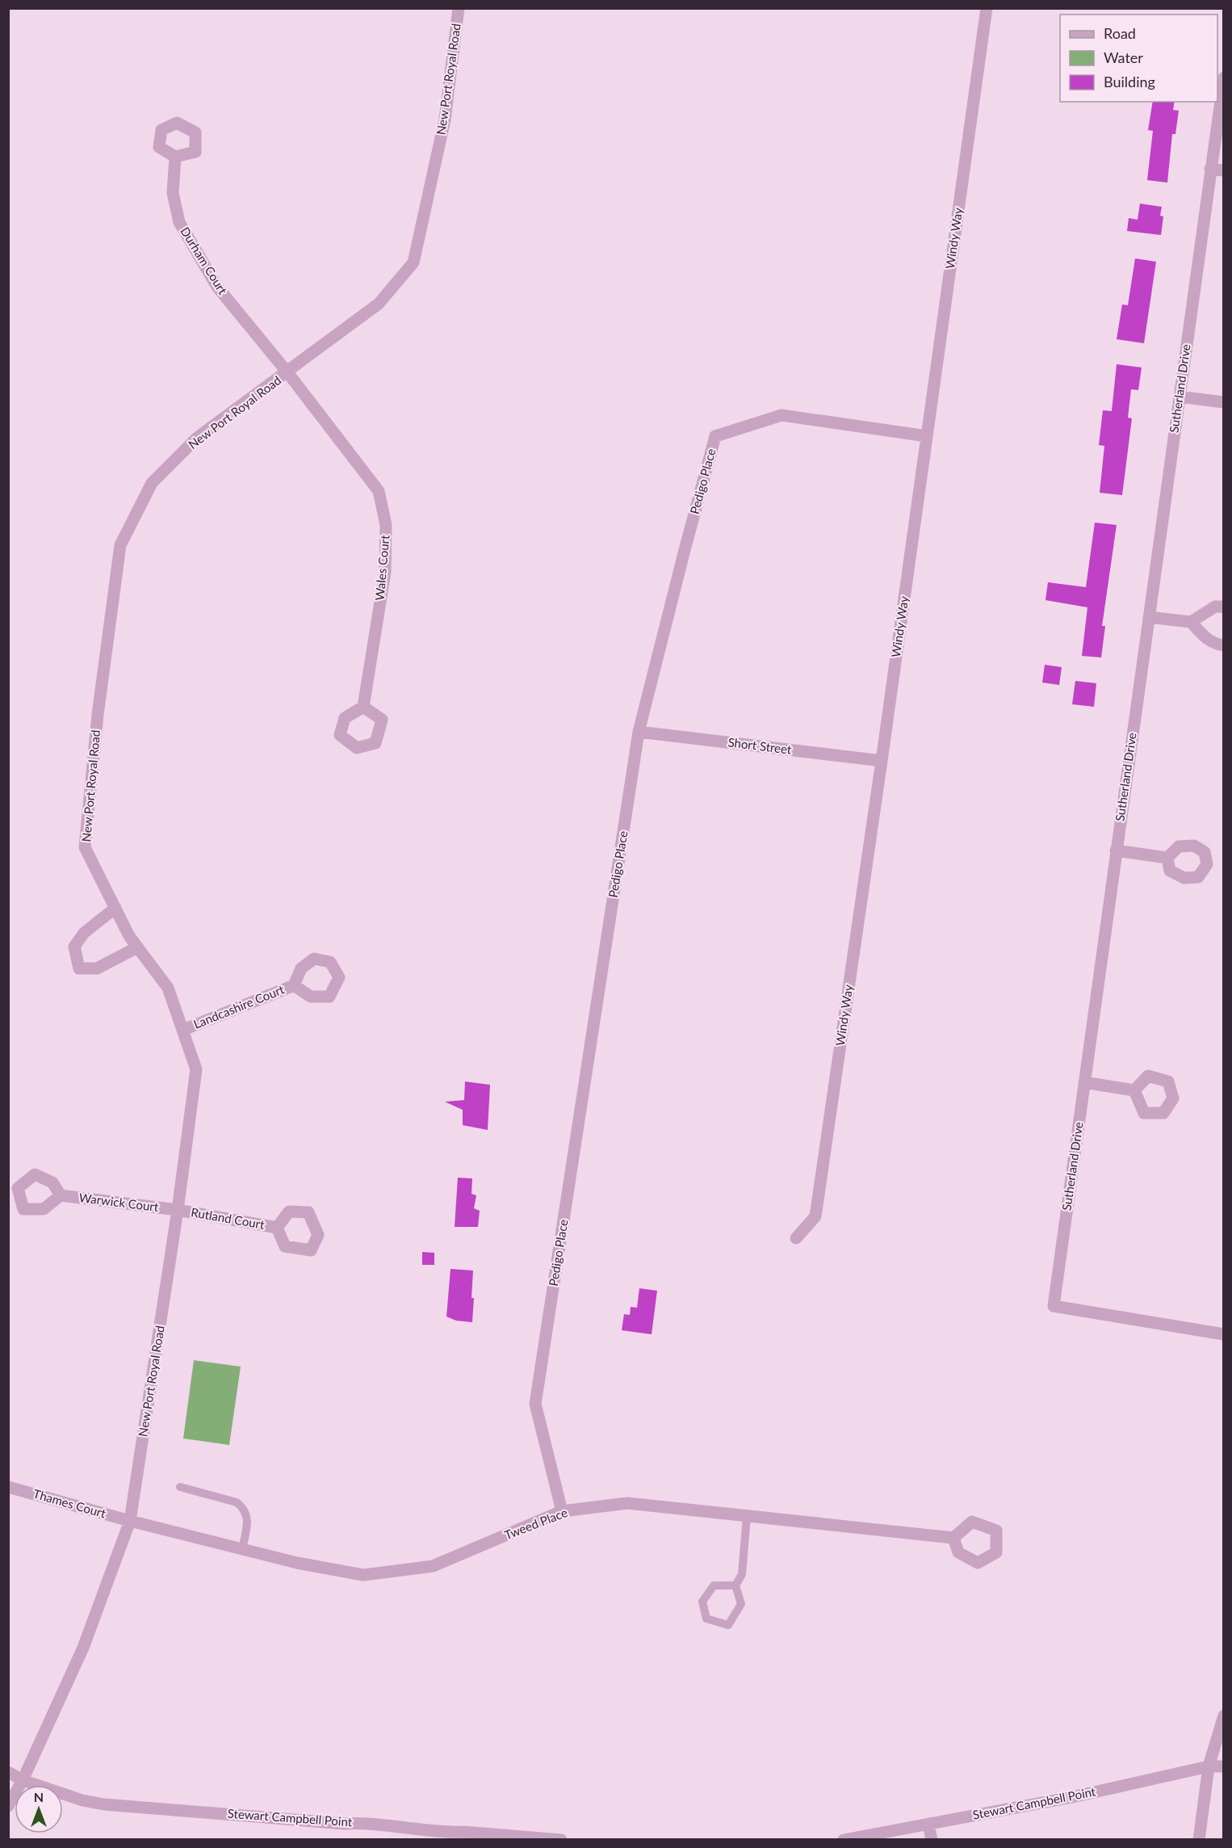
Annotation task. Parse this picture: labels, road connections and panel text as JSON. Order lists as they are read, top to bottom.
{
  "streets": {
    "street": [
      "New Port Royal Road",
      "Windy Way",
      "Durham Court",
      "Sutherland Drive",
      "Pedigo Place",
      "Wales Court",
      "Short Street",
      "Landcashire Court",
      "Warwick Court",
      "Rutland Court",
      "Thames Court",
      "Tweed Place",
      "Stewart Campbell Point"
    ]
  },
  "crossings": [
    ["New Port Royal Road", "Durham Court"],
    ["New Port Royal Road", "Wales Court"],
    ["New Port Royal Road", "Landcashire Court"],
    ["New Port Royal Road", "Warwick Court"],
    ["New Port Royal Road", "Rutland Court"],
    ["New Port Royal Road", "Thames Court"],
    ["New Port Royal Road", "Tweed Place"],
    ["New Port Royal Road", "Stewart Campbell Point"],
    ["Windy Way", "Pedigo Place"],
    ["Windy Way", "Short Street"],
    ["Durham Court", "Wales Court"],
    ["Pedigo Place", "Short Street"],
    ["Pedigo Place", "Tweed Place"],
    ["Warwick Court", "Rutland Court"],
    ["Thames Court", "Tweed Place"]
  ],
  "legend": ["Road", "Water", "Building"],
  "north": "top"
}
